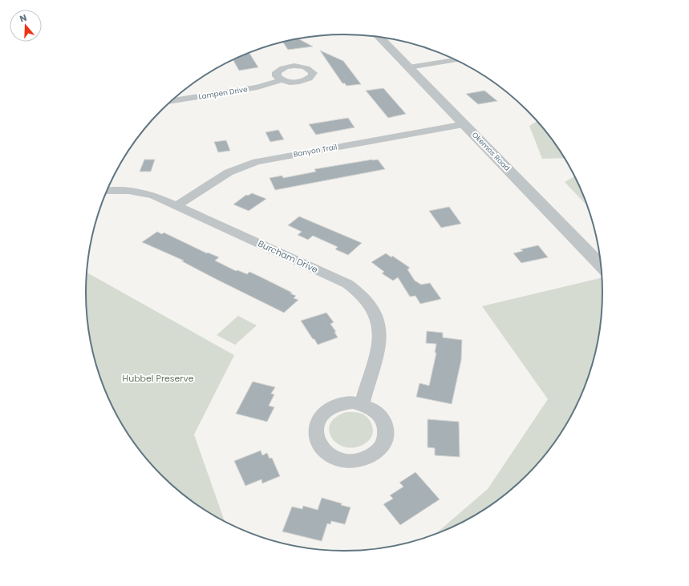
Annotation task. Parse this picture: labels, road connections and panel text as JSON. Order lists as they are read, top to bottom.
{
  "streets": {
    "street": [
      "Lampen Drive",
      "Banyon Trail",
      "Okemos Road",
      "Burcham Drive"
    ]
  },
  "crossings": [
    ["Banyon Trail", "Okemos Road"],
    ["Banyon Trail", "Burcham Drive"]
  ],
  "parks": ["Hubbel Preserve"],
  "north": "top"
}
